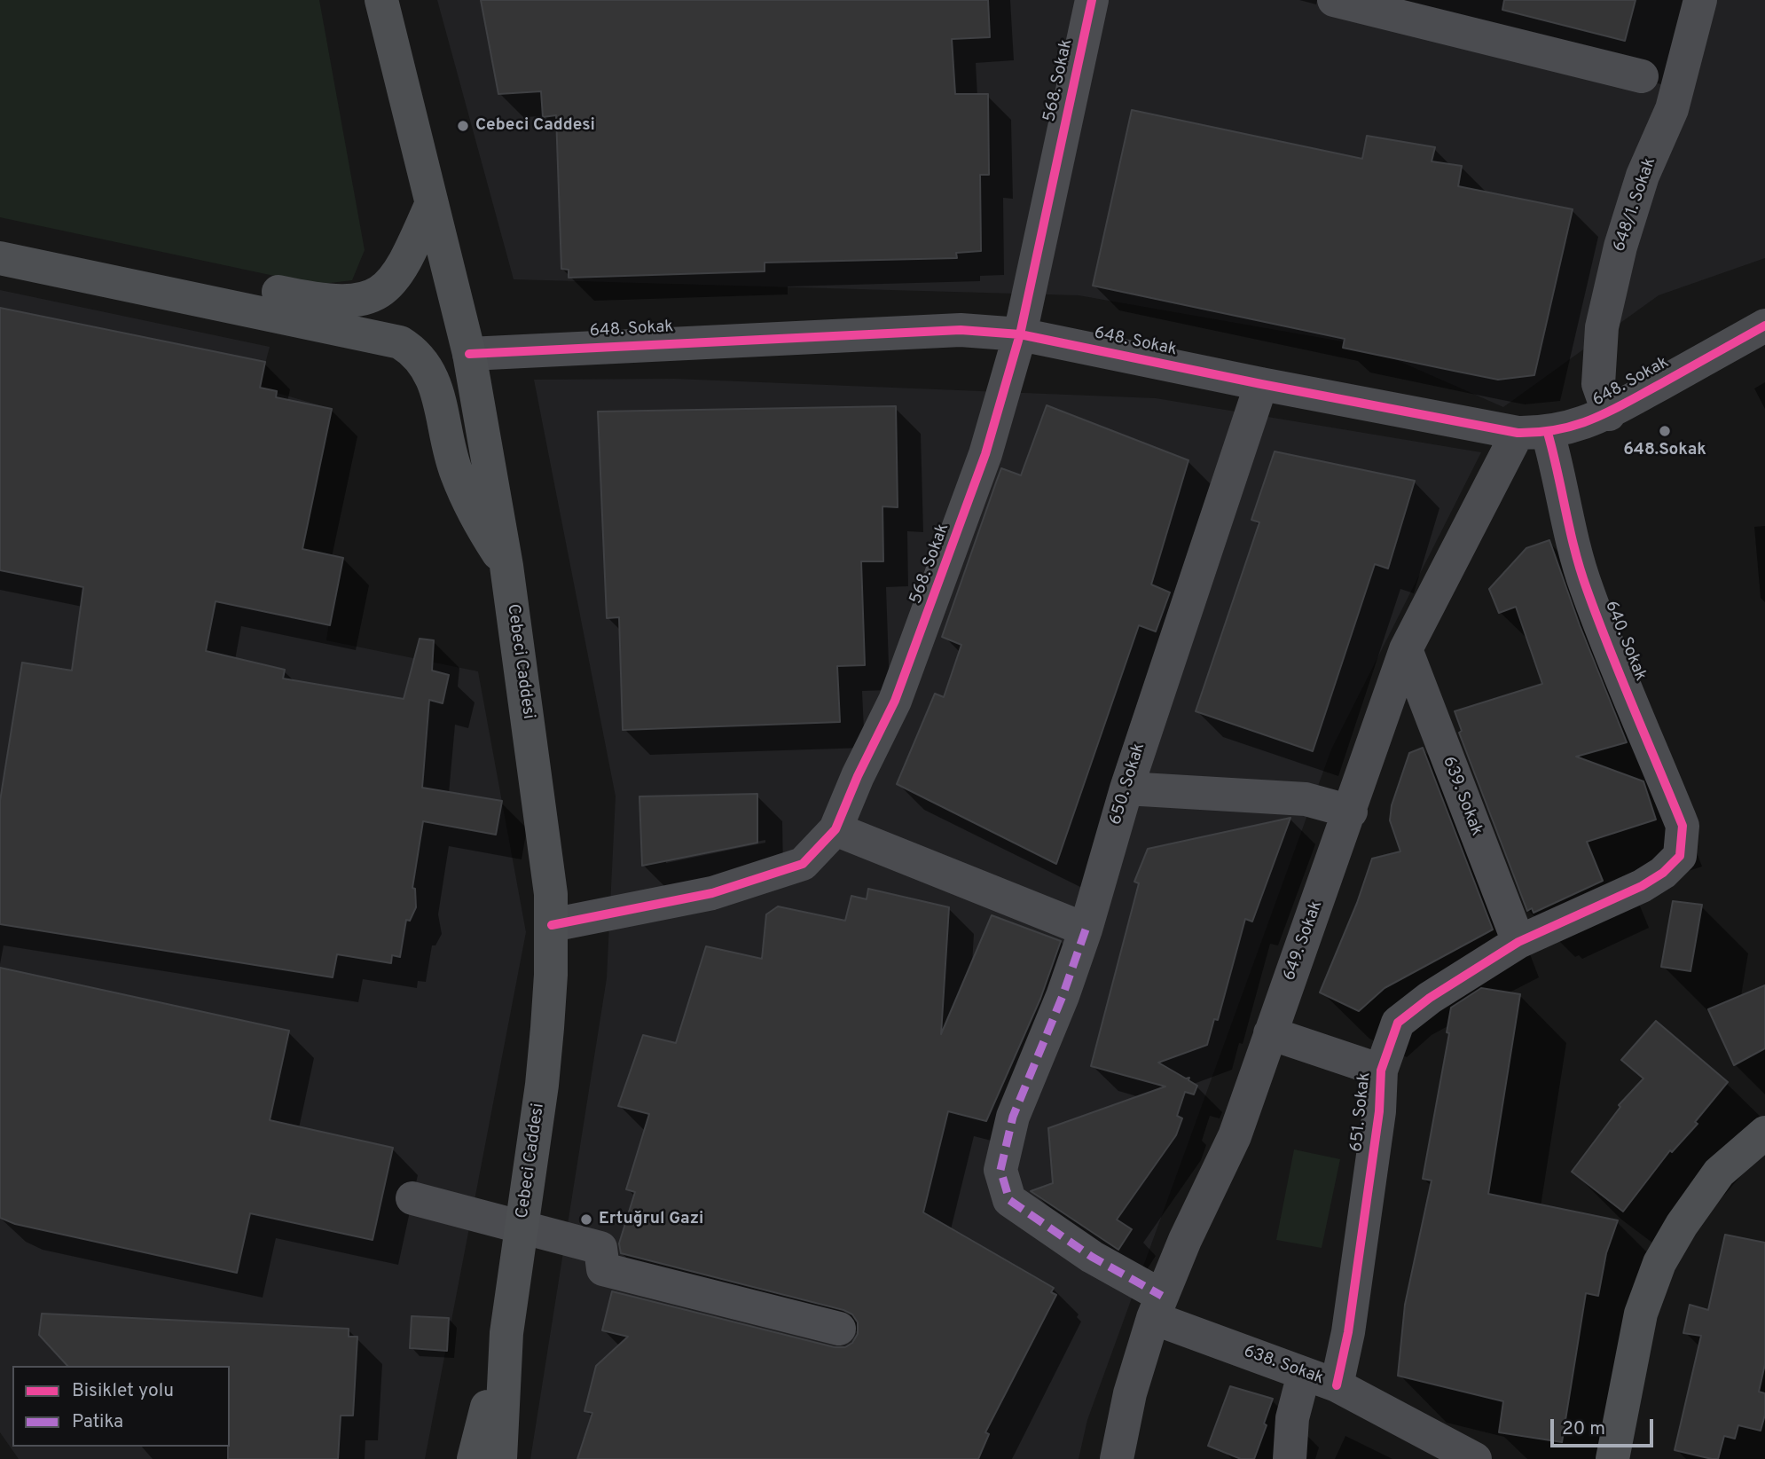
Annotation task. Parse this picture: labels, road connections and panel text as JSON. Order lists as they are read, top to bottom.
{
  "streets": {
    "main road": ["Cebeci Caddesi"],
    "street": [
      "568. Sokak",
      "648/1. Sokak",
      "648. Sokak",
      "640. Sokak",
      "650. Sokak",
      "639. Sokak",
      "649. Sokak",
      "651. Sokak",
      "638. Sokak"
    ]
  },
  "crossings": [
    ["568. Sokak", "648. Sokak"],
    ["568. Sokak", "Cebeci Caddesi"],
    ["648/1. Sokak", "648. Sokak"],
    ["648. Sokak", "640. Sokak"],
    ["648. Sokak", "Cebeci Caddesi"],
    ["648. Sokak", "650. Sokak"],
    ["648. Sokak", "649. Sokak"],
    ["640. Sokak", "649. Sokak"],
    ["640. Sokak", "651. Sokak"],
    ["650. Sokak", "649. Sokak"],
    ["650. Sokak", "638. Sokak"],
    ["639. Sokak", "649. Sokak"],
    ["639. Sokak", "651. Sokak"],
    ["649. Sokak", "638. Sokak"],
    ["651. Sokak", "638. Sokak"]
  ],
  "places": ["Cebeci Caddesi", "648.Sokak", "Ertuğrul Gazi"],
  "legend": ["Bisiklet yolu", "Patika"],
  "scale_bar": "20 m"
}
